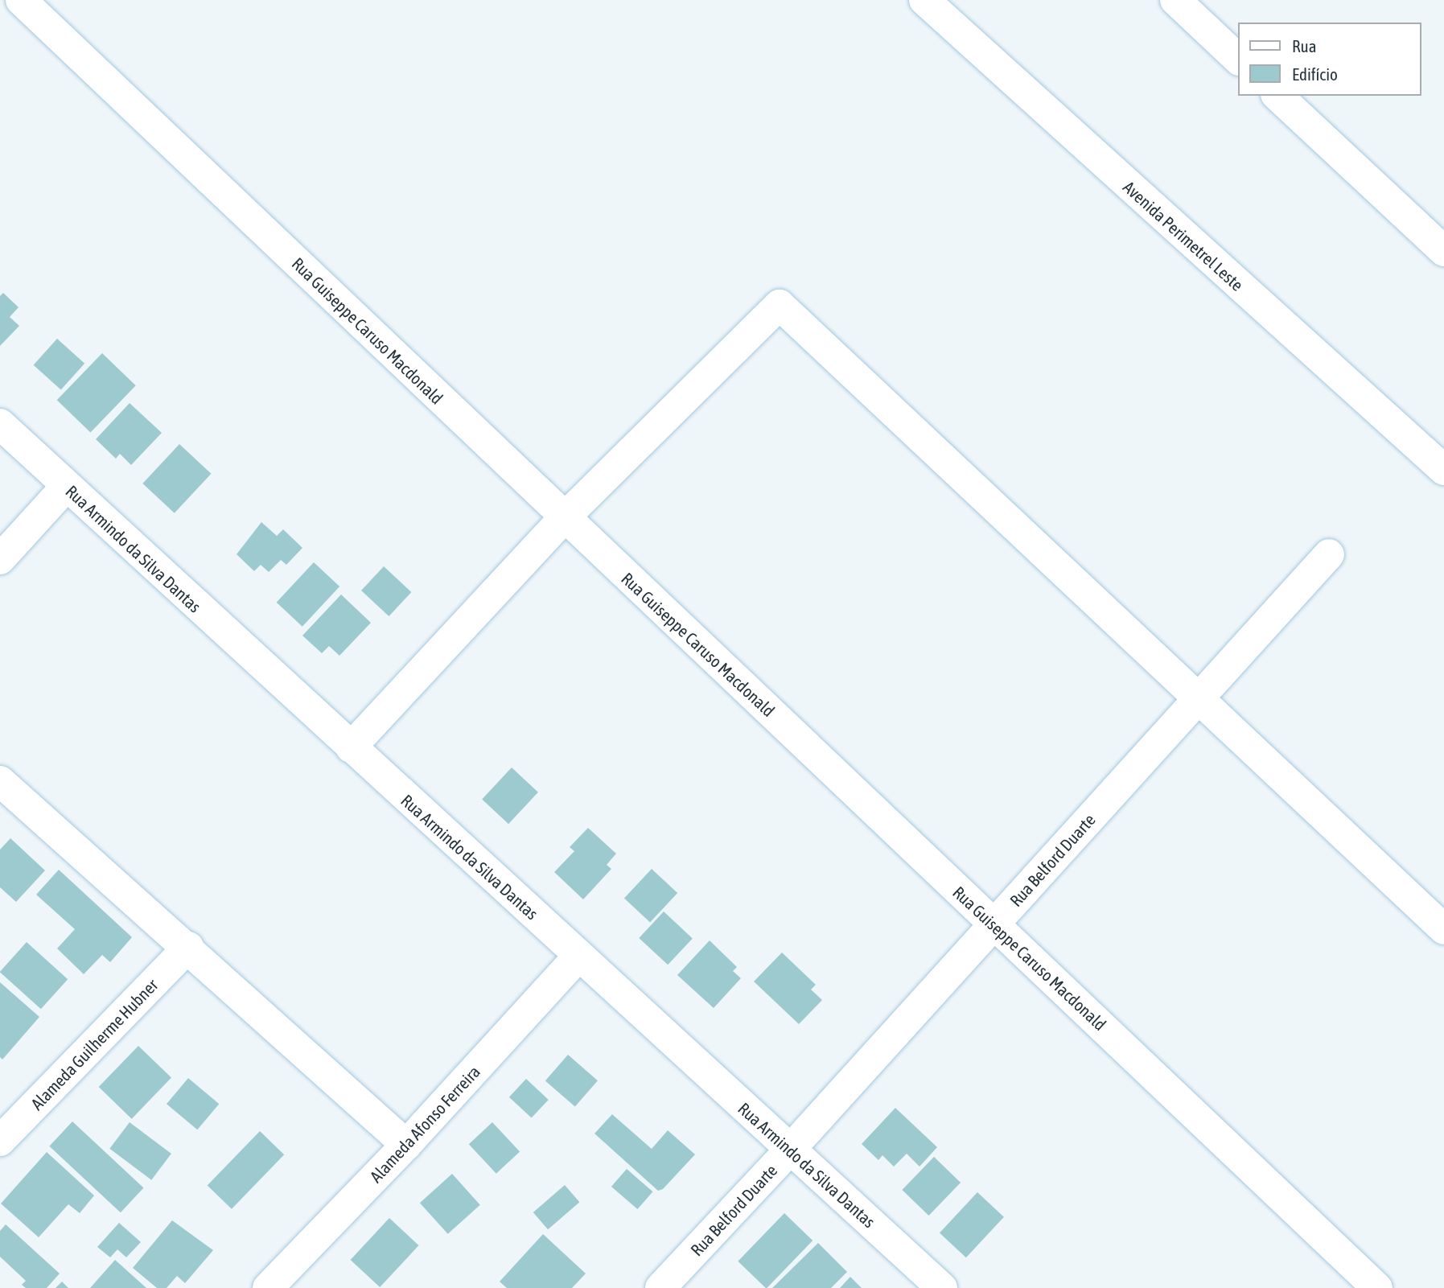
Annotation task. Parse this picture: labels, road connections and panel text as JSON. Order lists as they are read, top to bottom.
{
  "streets": {
    "main road": [
      "Avenida Perimetrel Leste",
      "Rua Guiseppe Caruso Macdonald",
      "Rua Armindo da Silva Dantas",
      "Rua Belford Duarte",
      "Alameda Guilherme Hubner",
      "Alameda Afonso Ferreira"
    ]
  },
  "crossings": [
    ["Rua Guiseppe Caruso Macdonald", "Rua Belford Duarte"],
    ["Rua Armindo da Silva Dantas", "Rua Belford Duarte"],
    ["Rua Armindo da Silva Dantas", "Alameda Afonso Ferreira"]
  ],
  "legend": ["Rua", "Edifício"]
}
